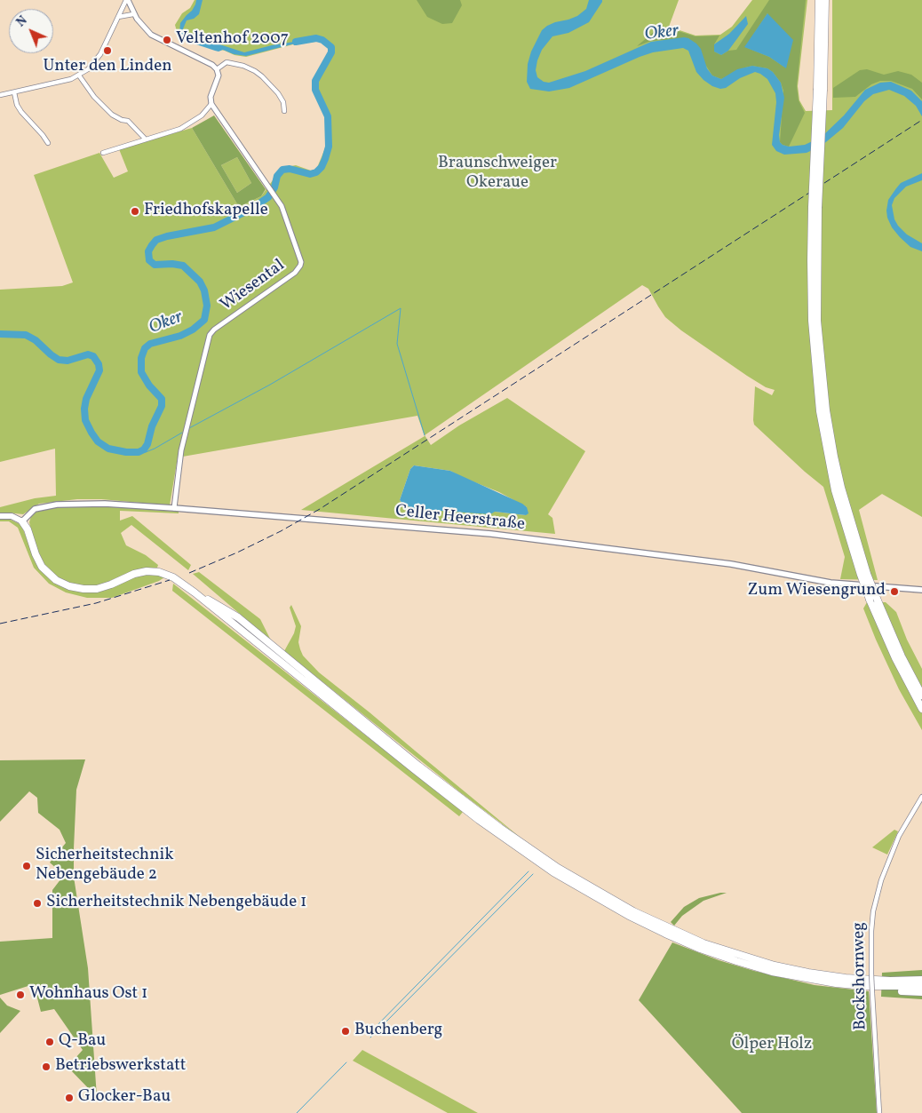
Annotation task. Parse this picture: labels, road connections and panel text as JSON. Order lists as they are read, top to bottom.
{
  "streets": {
    "main road": ["Celler Heerstraße"],
    "street": ["Wiesental", "Bockshornweg"]
  },
  "crossings": [
    ["Wiesental", "Celler Heerstraße"]
  ],
  "water": ["Oker"],
  "parks": ["Braunschweiger Okeraue", "Ölper Holz"],
  "places": [
    "Veltenhof 2007",
    "Unter den Linden",
    "Friedhofskapelle",
    "Zum Wiesengrund",
    "Sicherheitstechnik Nebengebäude 2",
    "Sicherheitstechnik Nebengebäude 1",
    "Wohnhaus Ost 1",
    "Buchenberg",
    "Q-Bau",
    "Betriebswerkstatt",
    "Glocker-Bau"
  ],
  "north": "top left"
}
